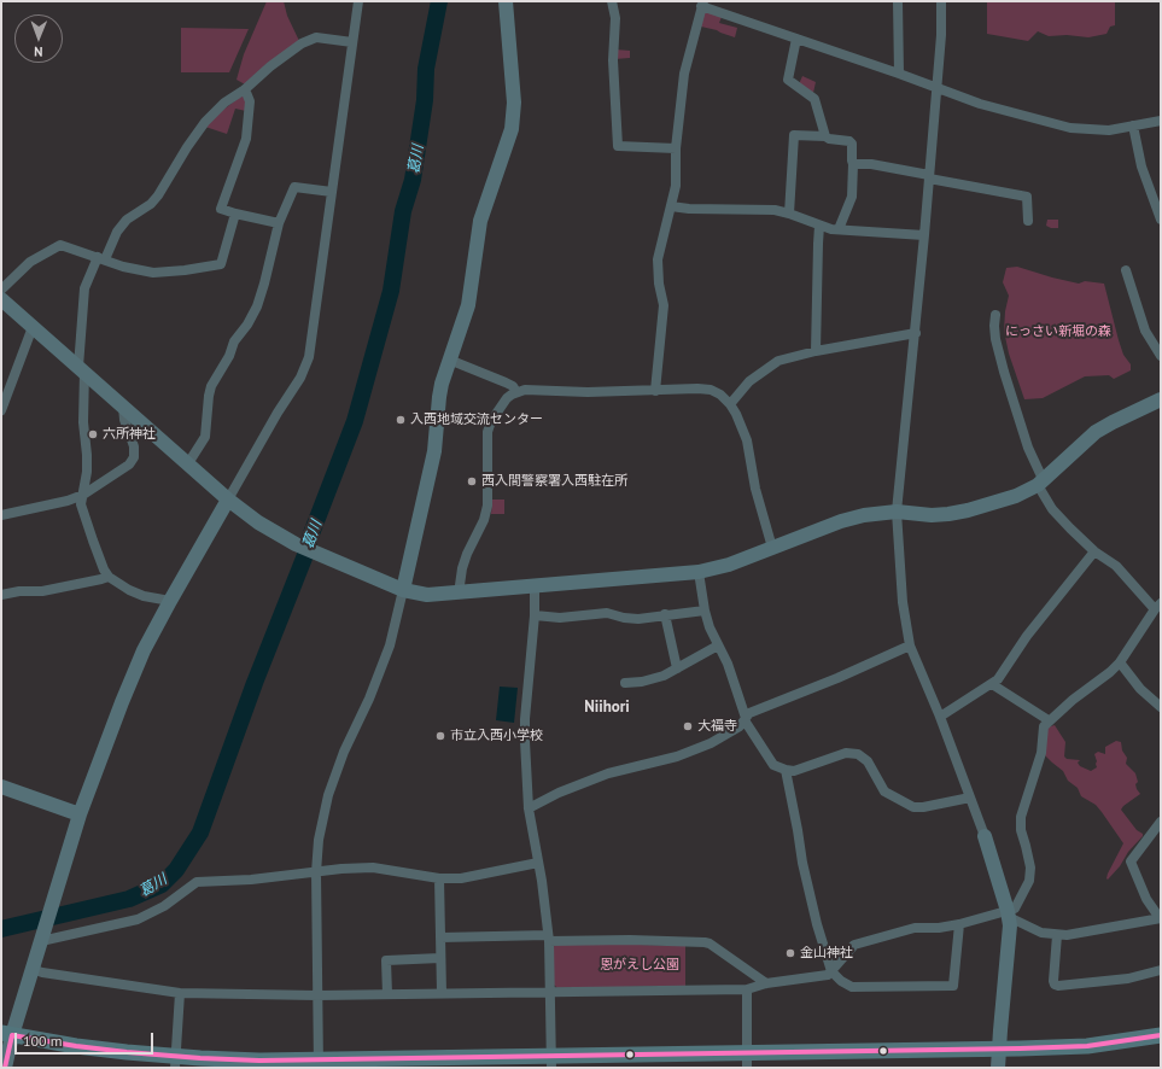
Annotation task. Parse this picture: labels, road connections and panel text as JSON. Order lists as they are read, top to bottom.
{
  "districts": ["Niihori"],
  "water": ["葛川"],
  "parks": ["にっさい新堀の森", "恩がえし公園"],
  "places": [
    "入西地域交流センター",
    "六所神社",
    "西入間警察署入西駐在所",
    "大福寺",
    "市立入西小学校",
    "金山神社"
  ],
  "scale_bar": "100 m",
  "north": "bottom"
}
